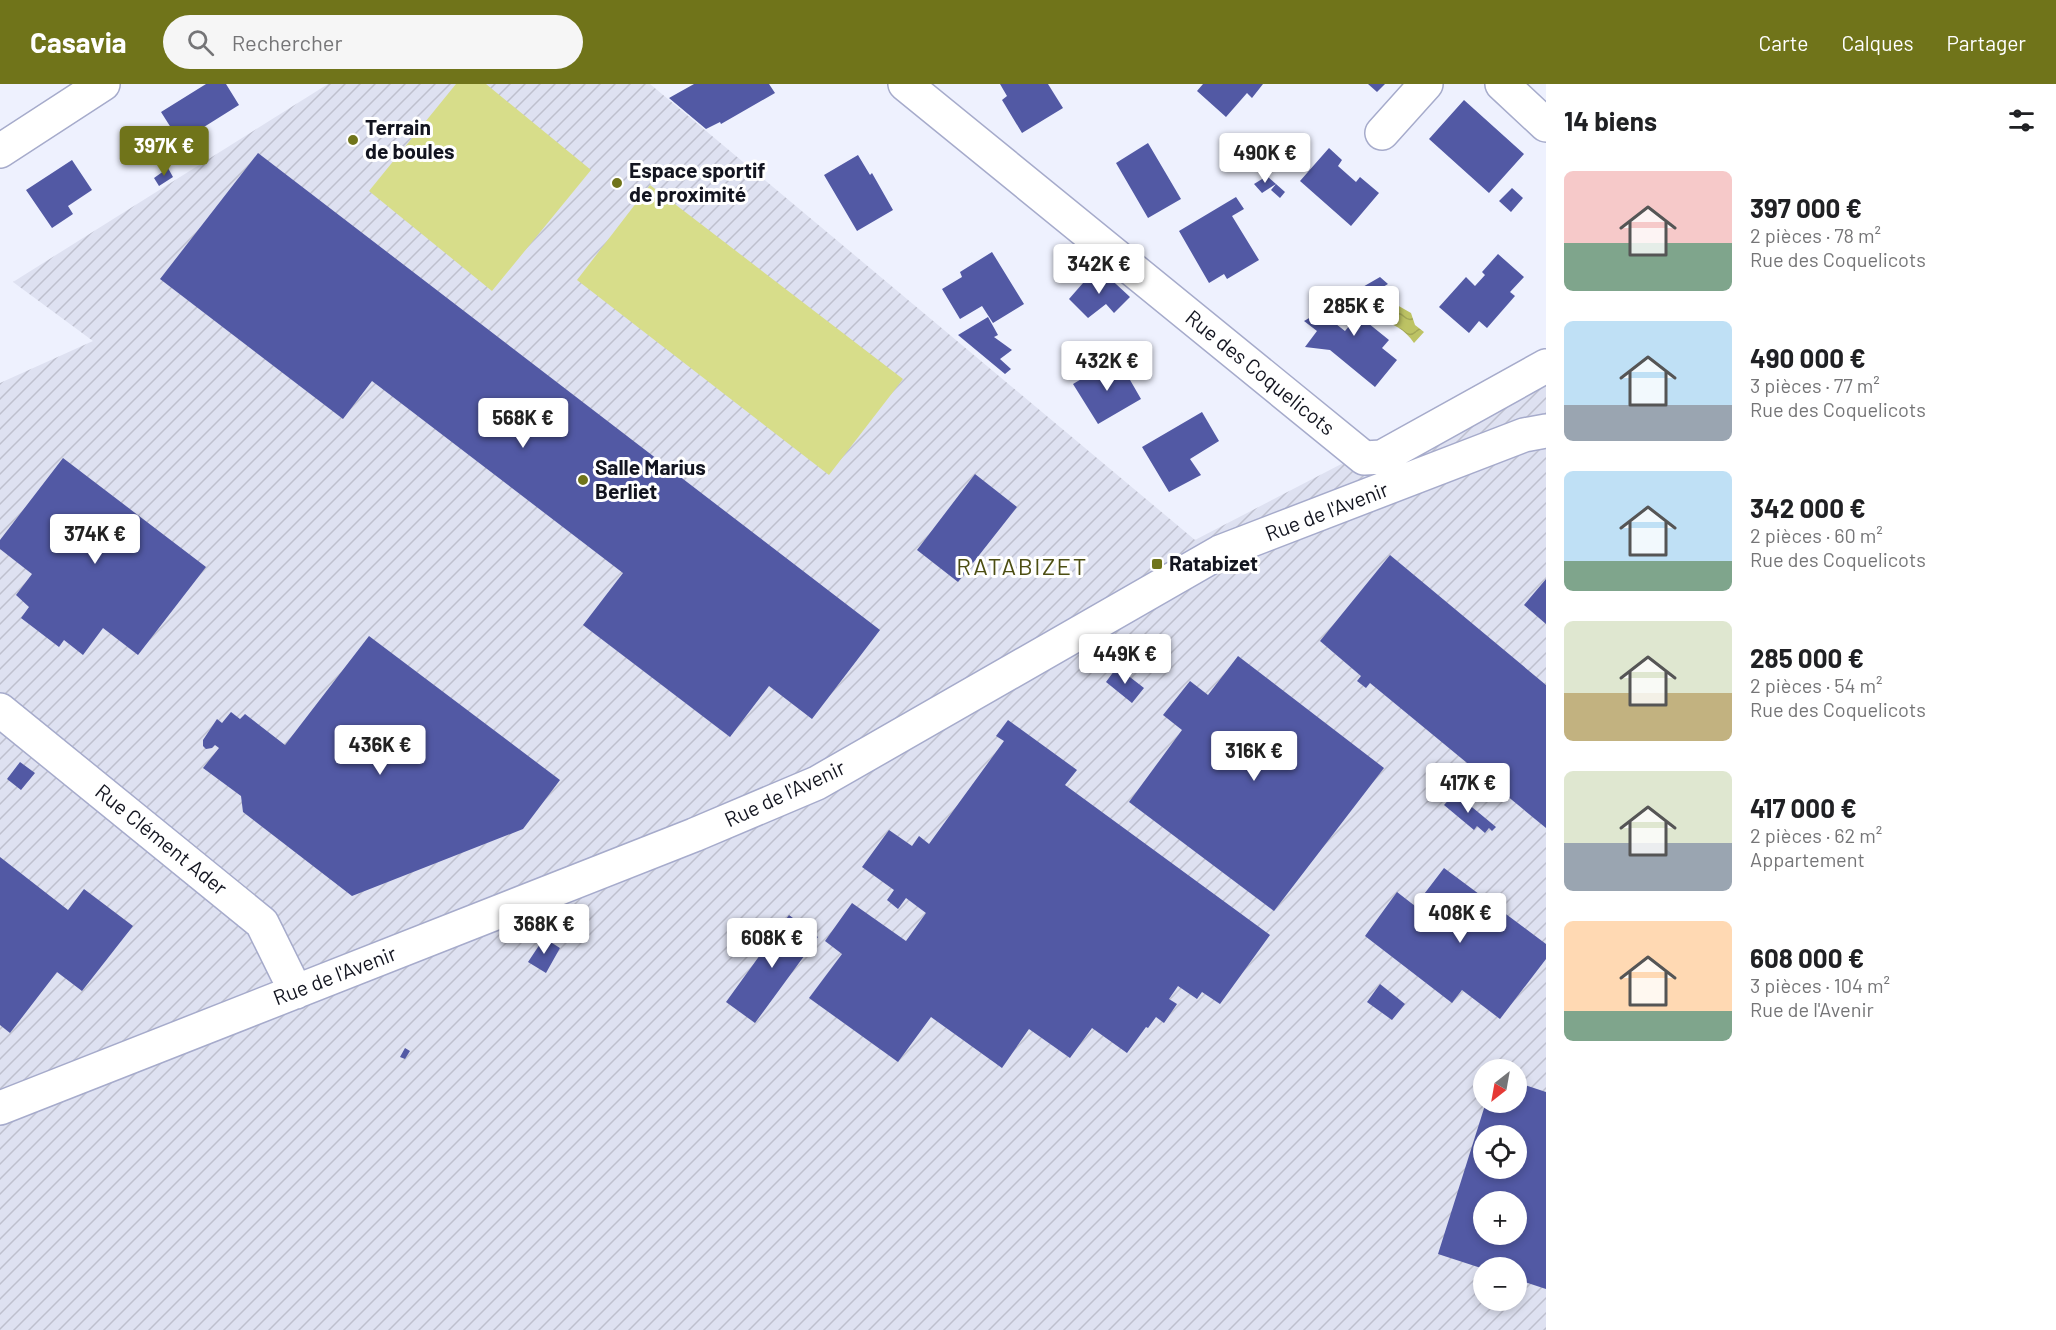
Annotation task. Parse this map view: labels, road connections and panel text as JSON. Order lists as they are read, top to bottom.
{
  "streets": {
    "street": ["Rue des Coquelicots", "Rue de l'Avenir", "Rue Clément Ader"]
  },
  "crossings": [
    ["Rue des Coquelicots", "Rue de l'Avenir"],
    ["Rue de l'Avenir", "Rue Clément Ader"]
  ],
  "districts": ["RATABIZET"],
  "places": {
    "other": ["Terrain de boules", "Espace sportif de proximité", "Salle Marius Berliet"],
    "transit": ["Ratabizet"]
  },
  "north": "bottom left",
  "page": {
    "header": "Casavia",
    "search": "Rechercher",
    "nav": ["Carte", "Calques", "Partager"],
    "heading": "14 biens",
    "price": [
      "397K €",
      "490K €",
      "342K €",
      "285K €",
      "432K €",
      "568K €",
      "374K €",
      "449K €",
      "436K €",
      "316K €",
      "417K €",
      "408K €",
      "368K €",
      "608K €"
    ],
    "list": [
      {
        "name": "397 000 €",
        "note": "2 pièces · 78 m² · Rue des Coquelicots"
      },
      {
        "name": "490 000 €",
        "note": "3 pièces · 77 m² · Rue des Coquelicots"
      },
      {
        "name": "342 000 €",
        "note": "2 pièces · 60 m² · Rue des Coquelicots"
      },
      {
        "name": "285 000 €",
        "note": "2 pièces · 54 m² · Rue des Coquelicots"
      },
      {
        "name": "417 000 €",
        "note": "2 pièces · 62 m² · Appartement"
      },
      {
        "name": "608 000 €",
        "note": "3 pièces · 104 m² · Rue de l'Avenir"
      }
    ],
    "map_buttons": ["+", "−"]
  }
}
